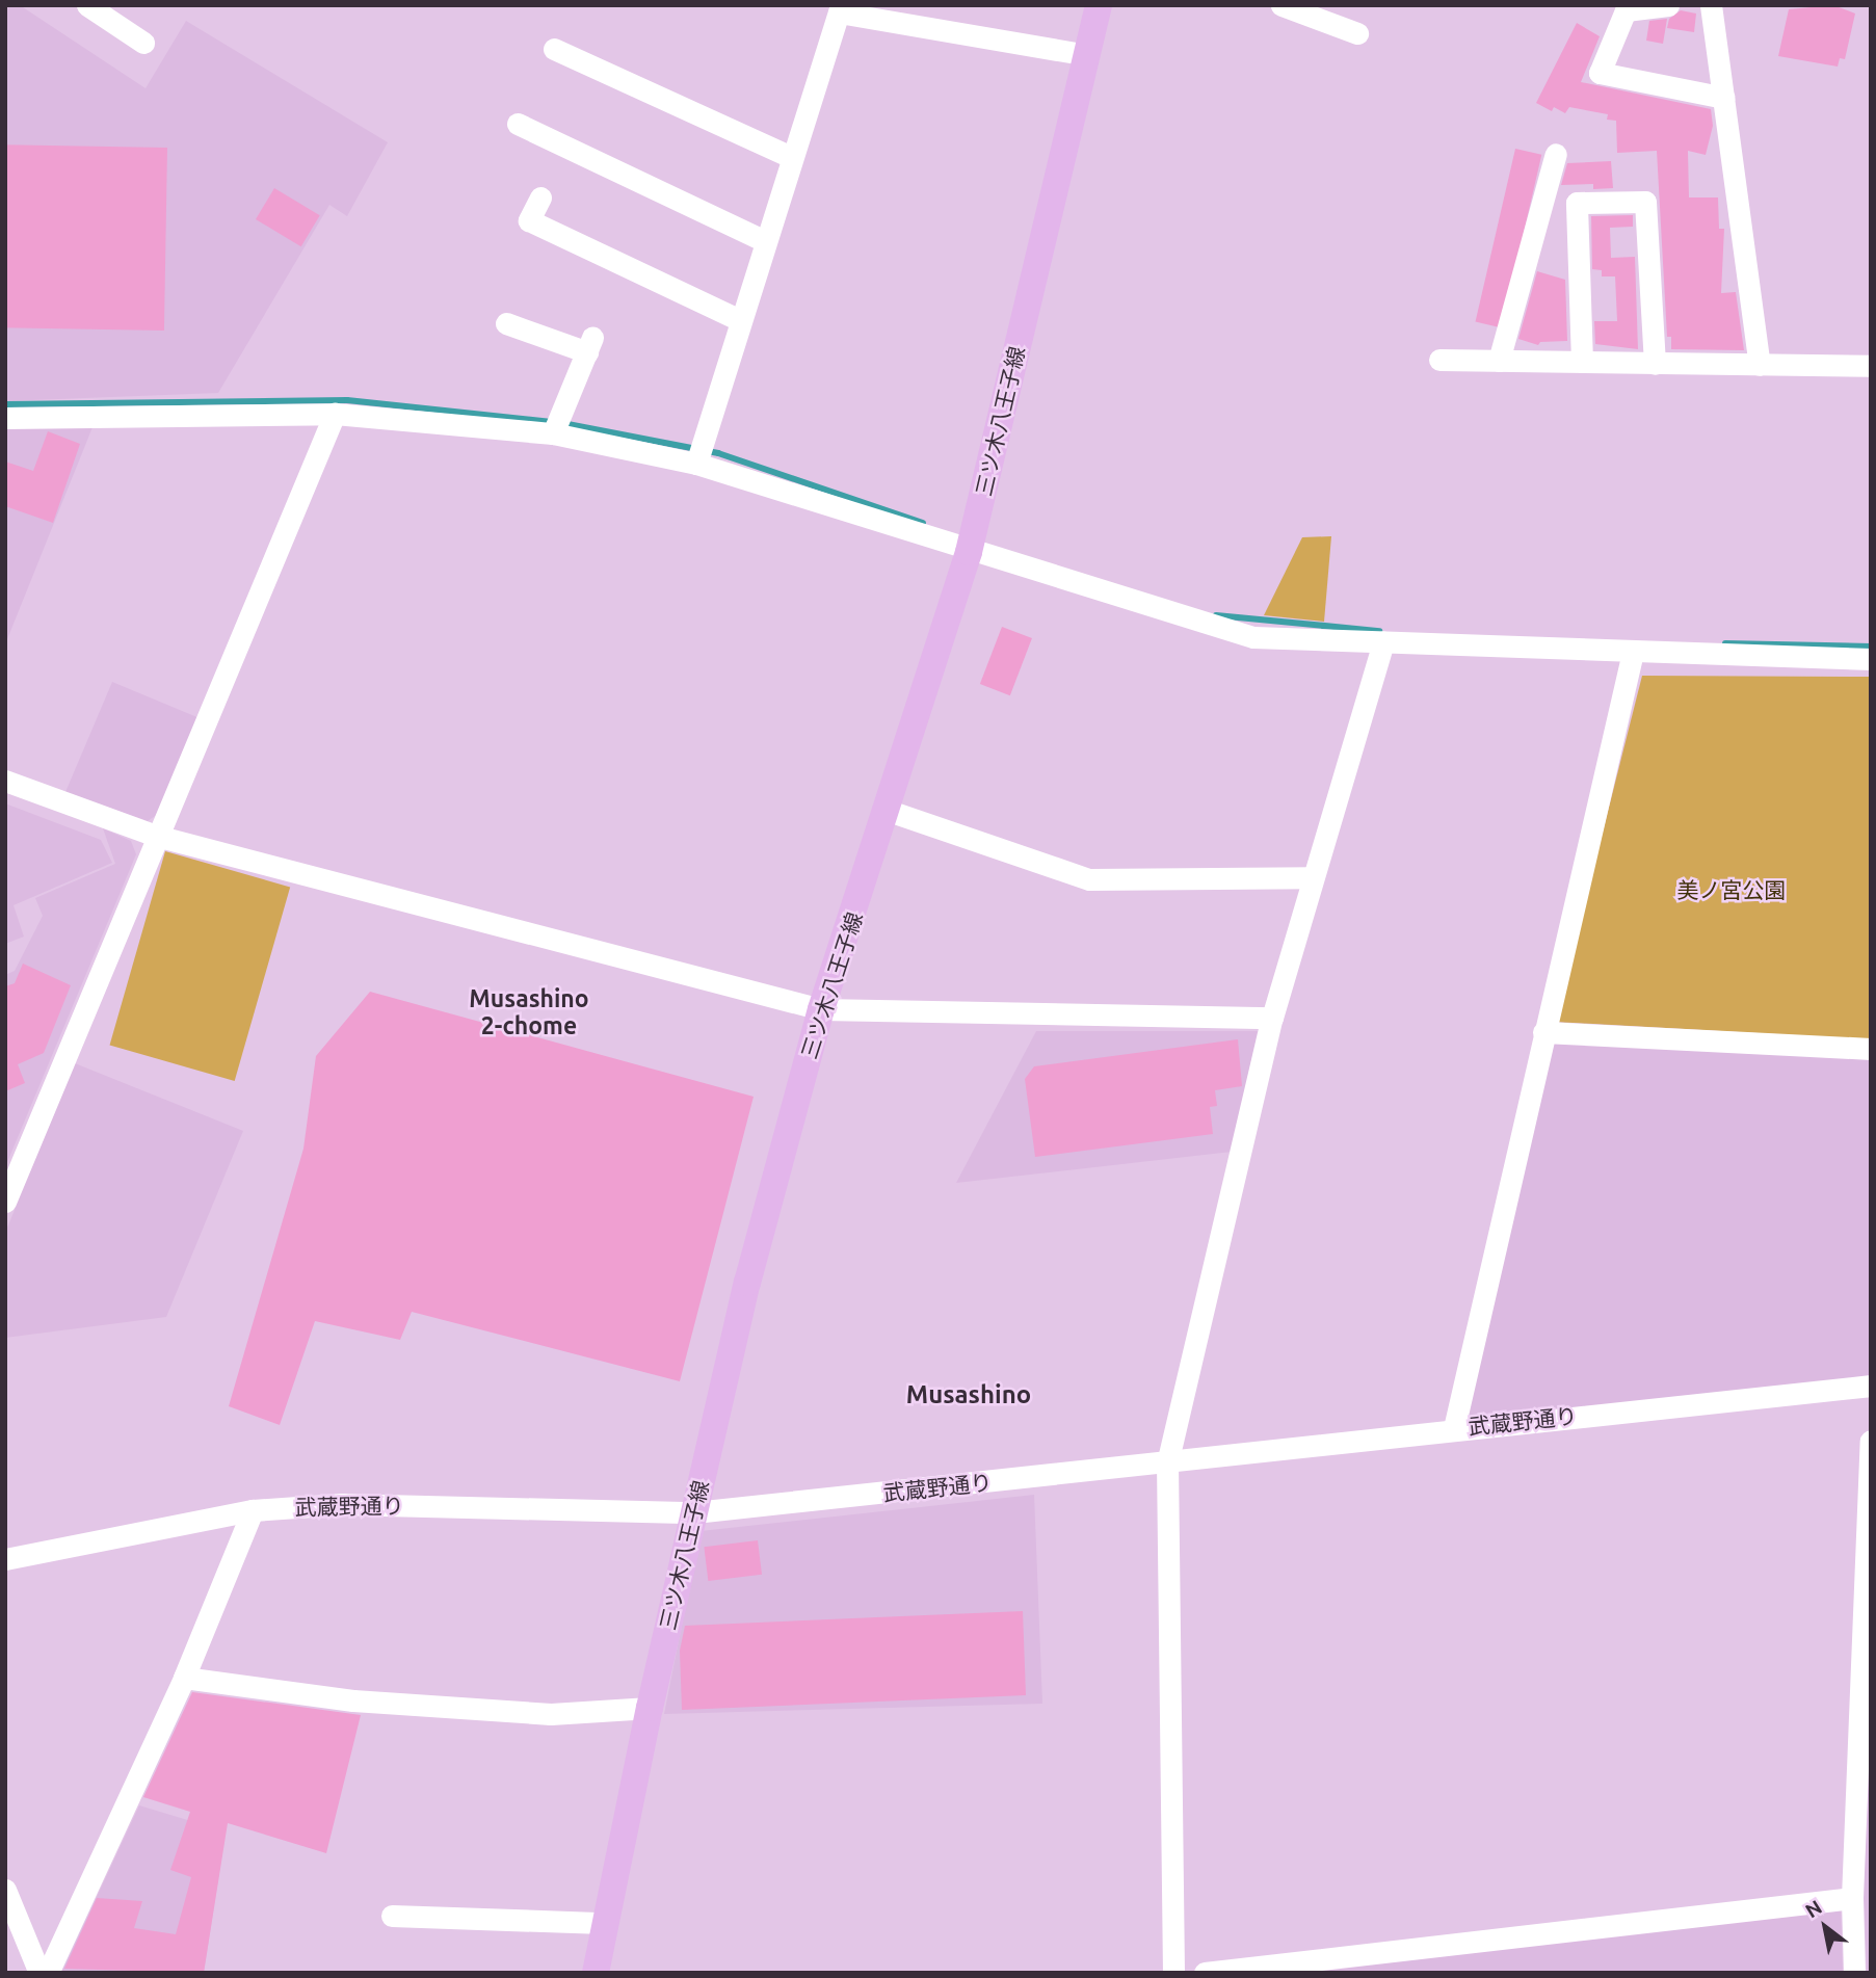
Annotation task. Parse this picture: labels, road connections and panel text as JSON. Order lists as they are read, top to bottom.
{
  "streets": {
    "main road": ["三ツ木八王子線"],
    "street": ["武蔵野通り"]
  },
  "crossings": [
    ["三ツ木八王子線", "武蔵野通り"]
  ],
  "districts": ["Musashino 2-chome", "Musashino"],
  "parks": ["美ノ宮公園"],
  "north": "top left"
}
